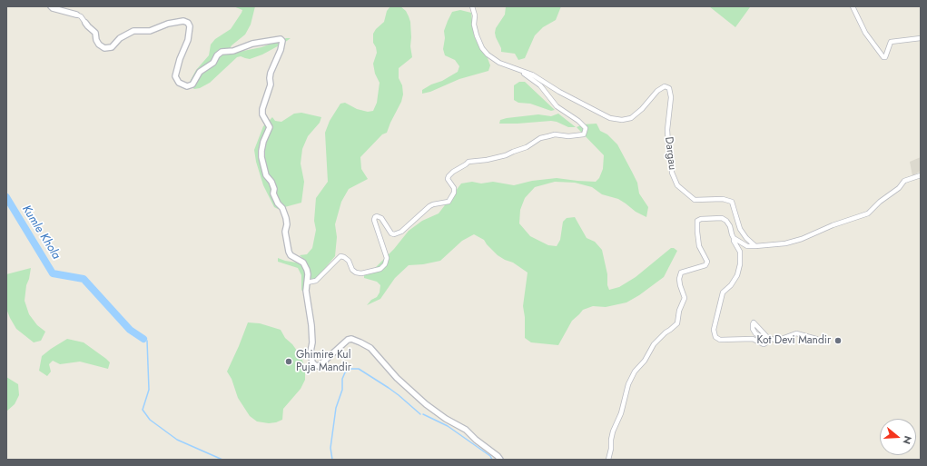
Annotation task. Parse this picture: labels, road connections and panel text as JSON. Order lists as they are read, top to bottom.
{
  "streets": {
    "street": ["Dargau"]
  },
  "water": ["Kumle Khola"],
  "places": ["Kot Devi Mandir", "Ghimire Kul Puja Mandir"],
  "north": "right"
}
